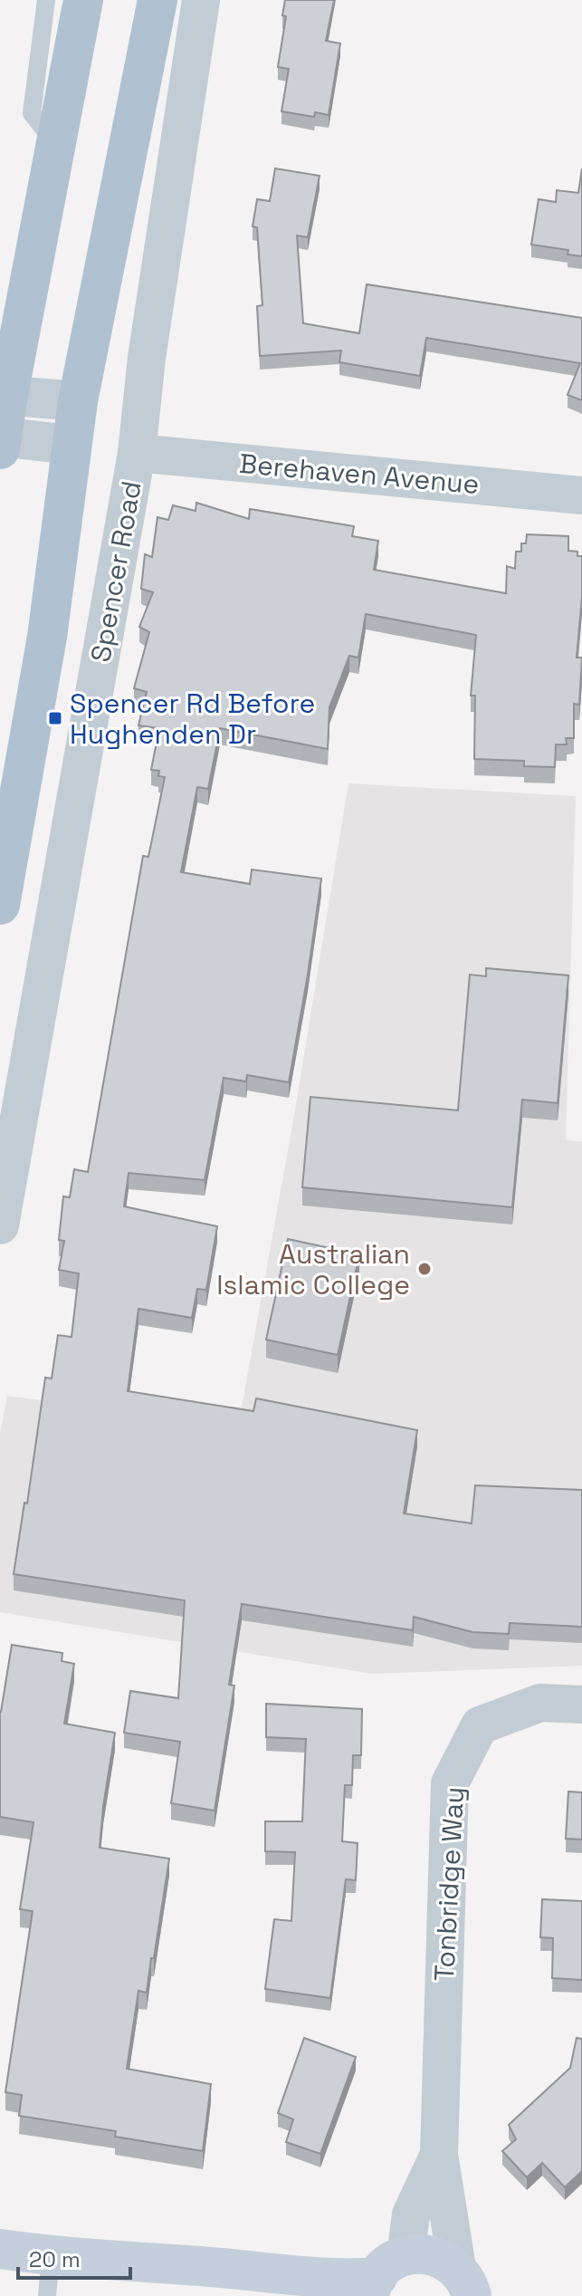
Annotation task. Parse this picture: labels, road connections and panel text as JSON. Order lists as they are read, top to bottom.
{
  "streets": {
    "main road": ["Spencer Road"],
    "street": ["Berehaven Avenue", "Tonbridge Way"]
  },
  "crossings": [
    ["Berehaven Avenue", "Spencer Road"]
  ],
  "places": {
    "transit": ["Spencer Rd Before Hughenden Dr"],
    "other": ["Australian Islamic College"]
  },
  "scale_bar": "20 m"
}
